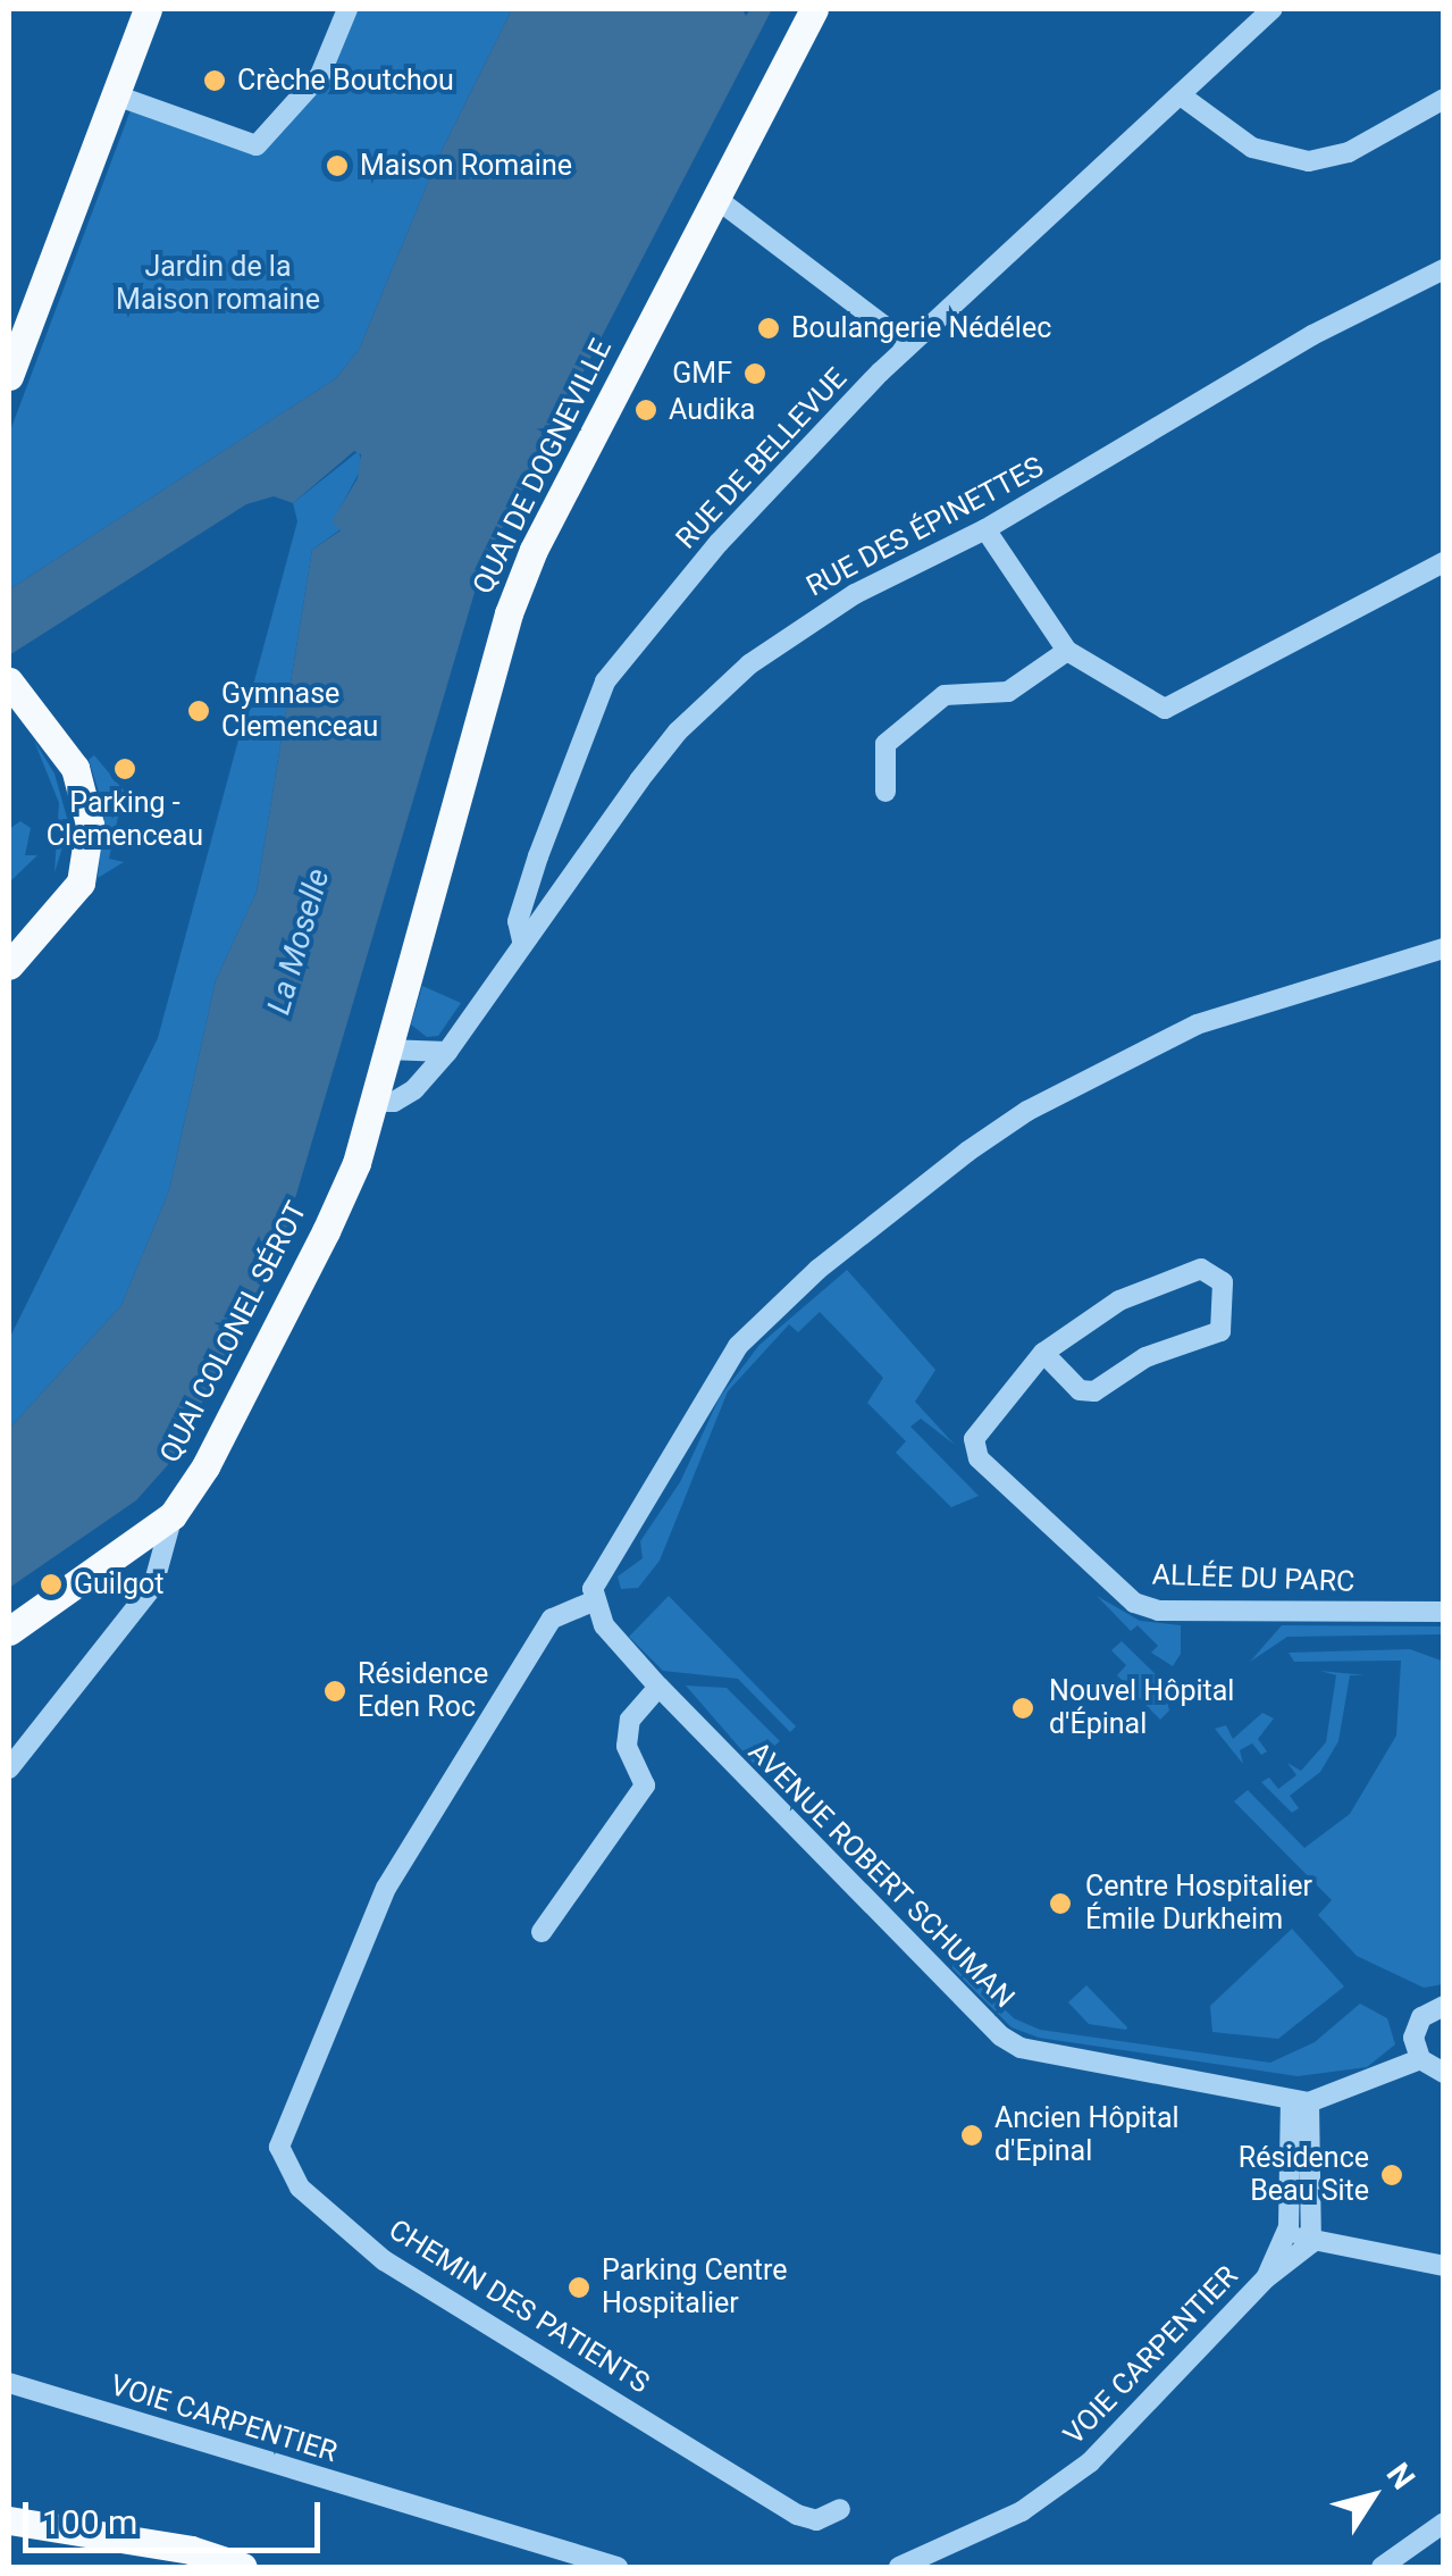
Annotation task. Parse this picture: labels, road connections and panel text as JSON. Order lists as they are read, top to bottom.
{
  "streets": {
    "main road": ["QUAI DE DOGNEVILLE", "QUAI COLONEL SÉROT"],
    "street": [
      "RUE DE BELLEVUE",
      "RUE DES ÉPINETTES",
      "ALLÉE DU PARC",
      "AVENUE ROBERT SCHUMAN",
      "CHEMIN DES PATIENTS",
      "VOIE CARPENTIER"
    ]
  },
  "crossings": [
    ["RUE DE BELLEVUE", "RUE DES ÉPINETTES"],
    ["RUE DE BELLEVUE", "QUAI COLONEL SÉROT"],
    ["QUAI DE DOGNEVILLE", "QUAI COLONEL SÉROT"],
    ["AVENUE ROBERT SCHUMAN", "CHEMIN DES PATIENTS"],
    ["AVENUE ROBERT SCHUMAN", "VOIE CARPENTIER"]
  ],
  "water": ["La Moselle"],
  "parks": ["Jardin de la Maison romaine"],
  "places": [
    "Crèche Boutchou",
    "Maison Romaine",
    "Boulangerie Nédélec",
    "GMF",
    "Audika",
    "Gymnase Clemenceau",
    "Parking - Clemenceau",
    "Guilgot",
    "Résidence Eden Roc",
    "Nouvel Hôpital d'Épinal",
    "Centre Hospitalier Émile Durkheim",
    "Ancien Hôpital d'Epinal",
    "Résidence Beau Site",
    "Parking Centre Hospitalier"
  ],
  "scale_bar": "100 m",
  "north": "top right"
}
